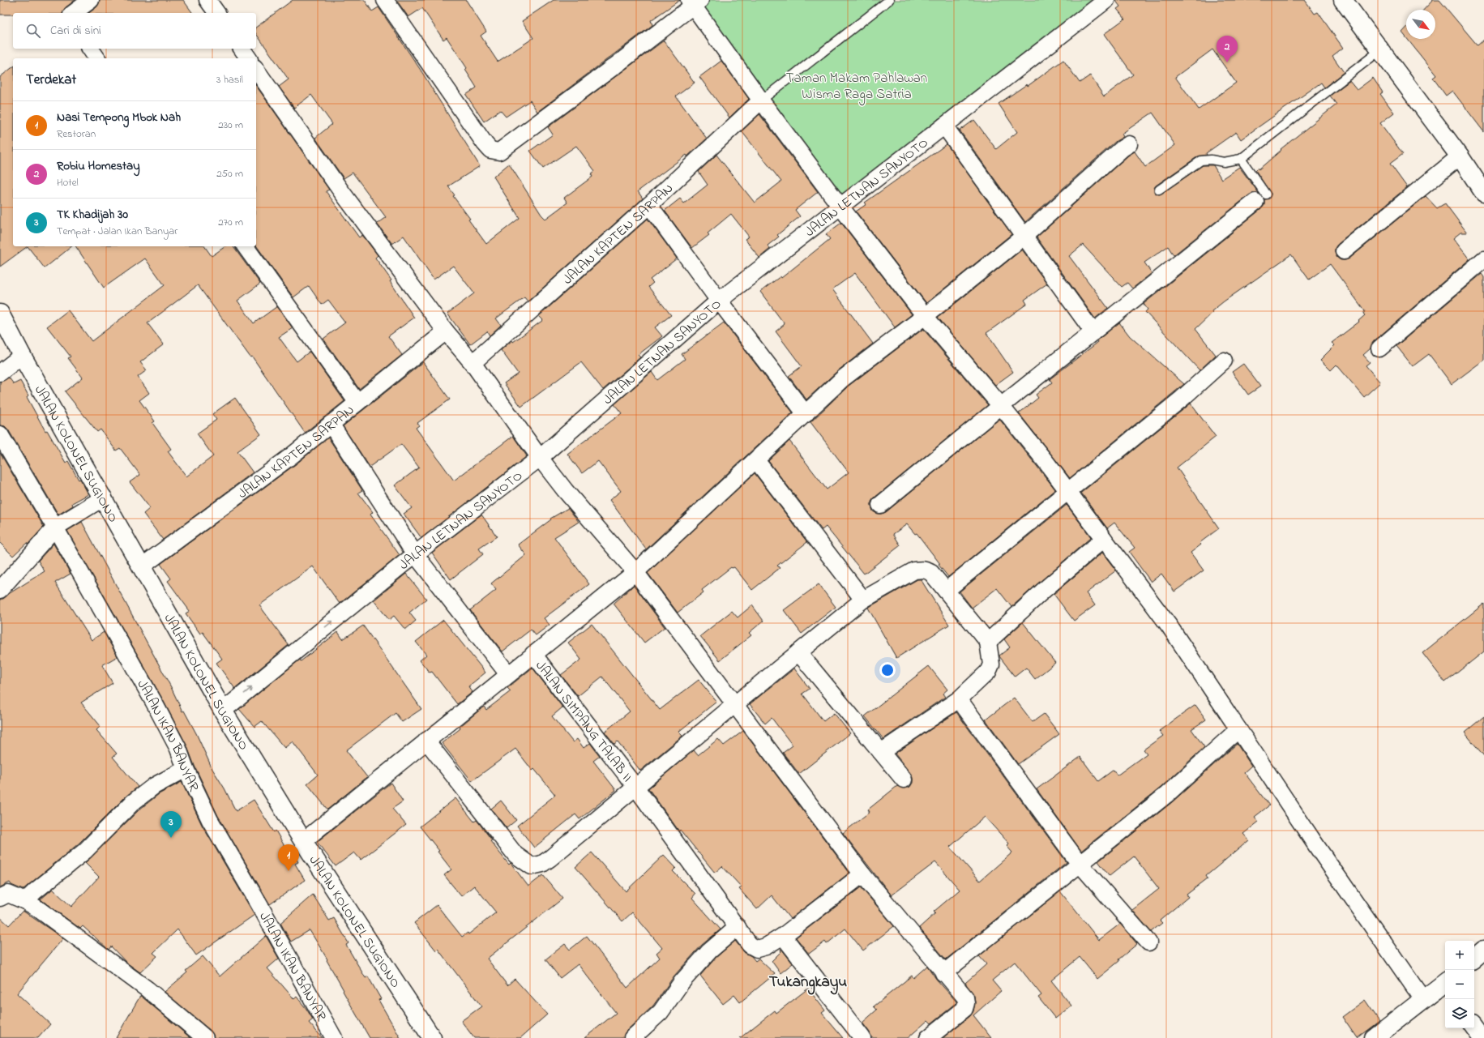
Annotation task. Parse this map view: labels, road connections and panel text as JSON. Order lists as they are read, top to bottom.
{
  "streets": {
    "main road": ["JALAN KOLONEL SUGIONO"],
    "street": [
      "JALAN LETNAN SANYOTO",
      "JALAN KAPTEN SARPAN",
      "JALAN SIMPANG TALAB II",
      "JALAN IKAN BANYAR"
    ]
  },
  "crossings": [
    ["JALAN LETNAN SANYOTO", "JALAN KOLONEL SUGIONO"],
    ["JALAN KAPTEN SARPAN", "JALAN KOLONEL SUGIONO"]
  ],
  "districts": ["Tukangkayu"],
  "parks": ["Taman Makam Pahlawan Wisma Raga Satria"],
  "north": "bottom right",
  "page": {
    "search": "Cari di sini",
    "pins": ["2", "3", "1"],
    "heading": ["Terdekat", "3 hasil"],
    "list": [
      {
        "mark": "1",
        "name": "Nasi Tempong Mbok Nah",
        "note": "Restoran",
        "value": "230 m"
      },
      {
        "mark": "2",
        "name": "Robiu Homestay",
        "note": "Hotel",
        "value": "250 m"
      },
      {
        "mark": "3",
        "name": "TK Khadijah 30",
        "note": "Tempat · Jalan Ikan Banyar",
        "value": "270 m"
      }
    ],
    "map_buttons": ["+", "−"]
  }
}
